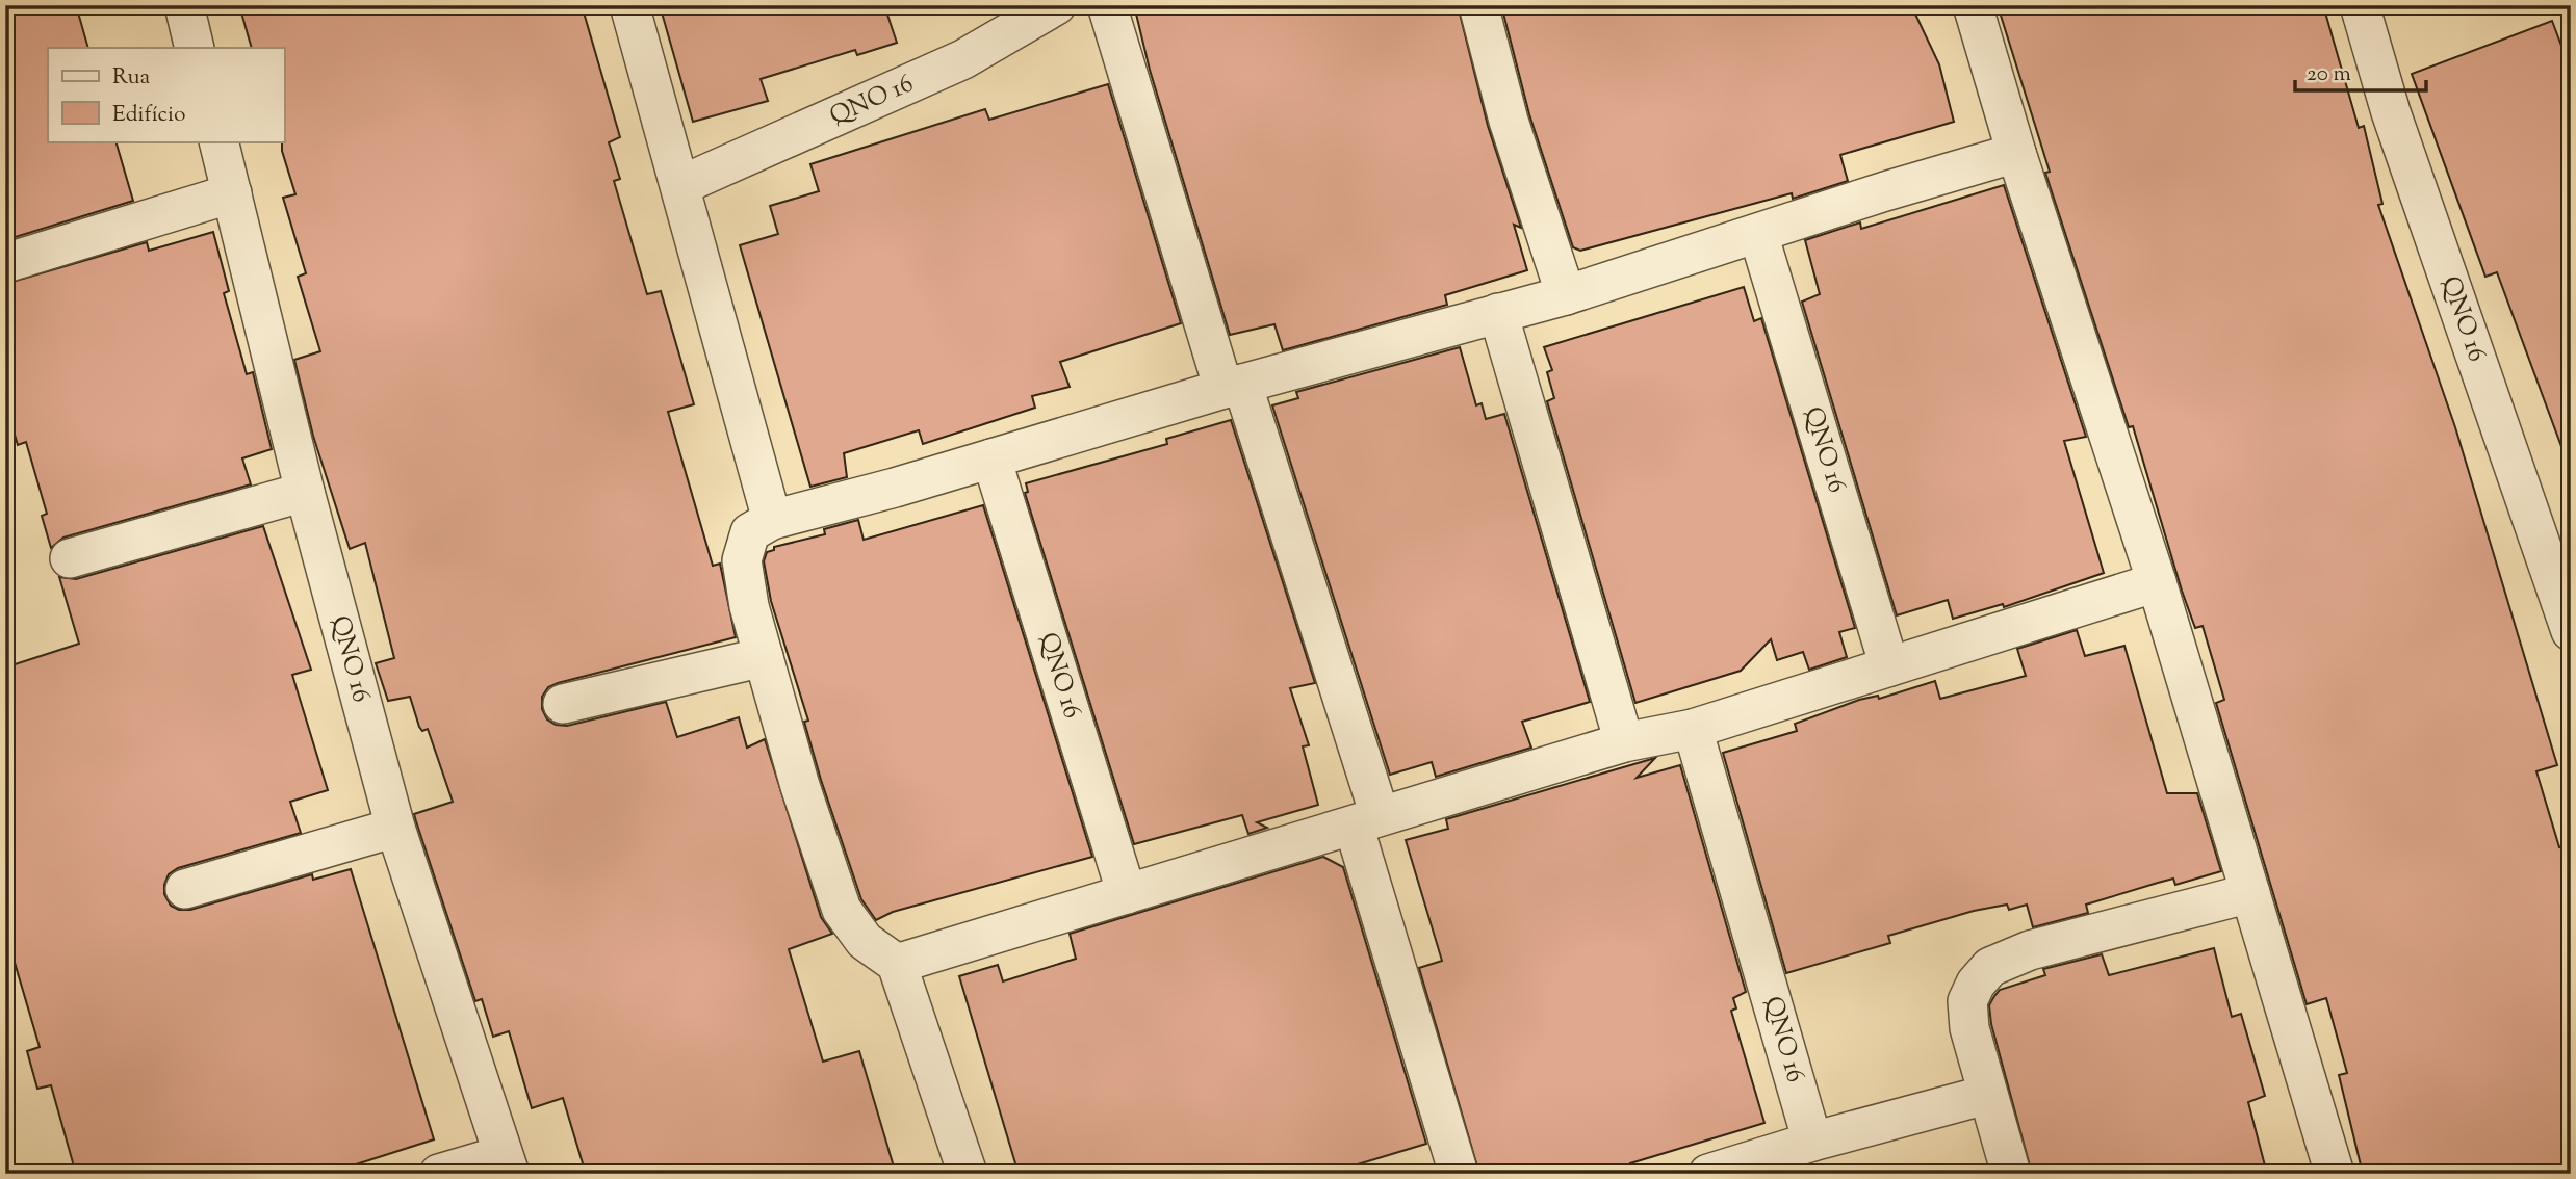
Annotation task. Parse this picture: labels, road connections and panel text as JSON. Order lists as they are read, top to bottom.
{
  "streets": {
    "street": ["QNO 16"]
  },
  "legend": ["Rua", "Edifício"],
  "scale_bar": "20 m"
}
